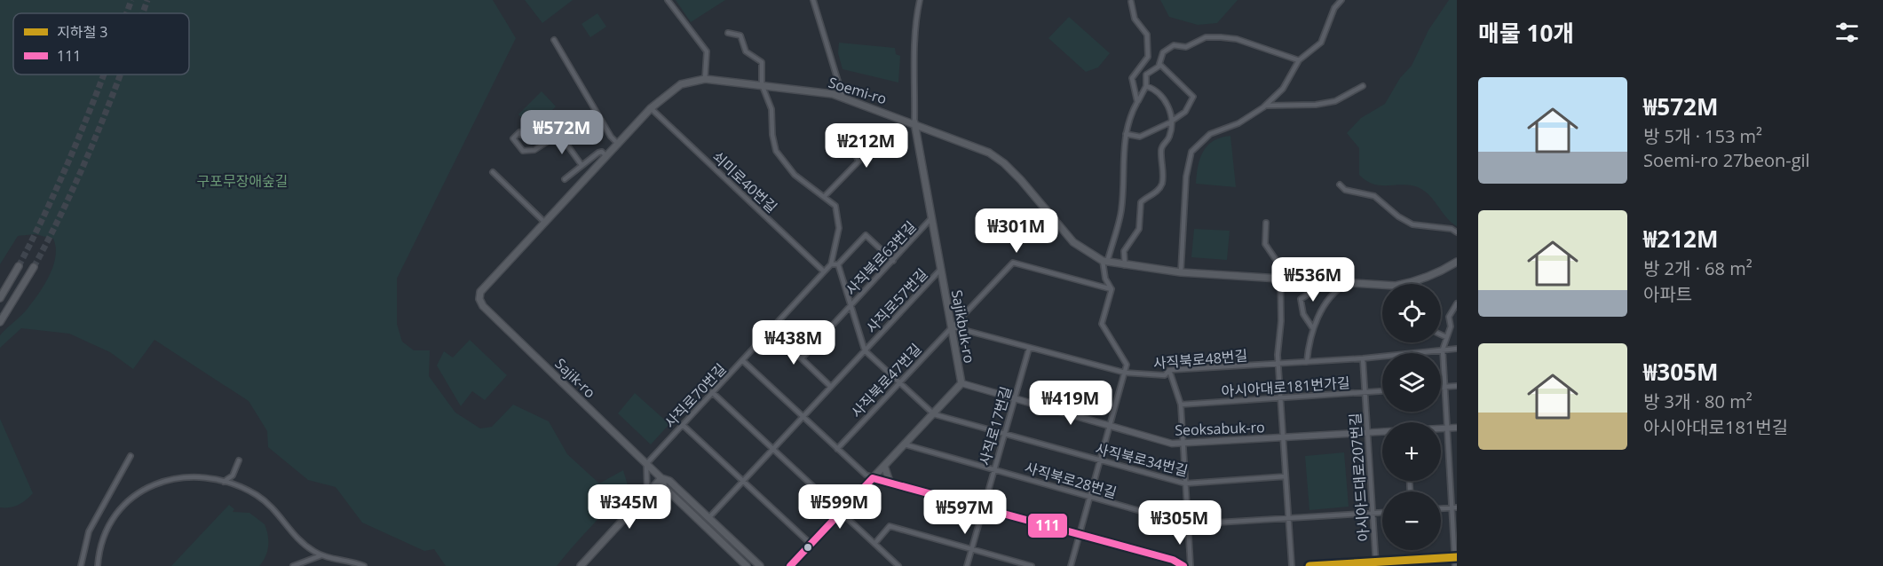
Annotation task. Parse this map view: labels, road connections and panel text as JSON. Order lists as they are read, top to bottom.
{
  "streets": {
    "main road": ["Soemi-ro", "Sajikbuk-ro", "Sajik-ro"],
    "street": [
      "쇠미로40번길",
      "사직북로63번길",
      "사직로57번길",
      "사직북로48번길",
      "사직북로47번길",
      "아시아대로181번가길",
      "사직로70번길",
      "사직로17번길",
      "Seoksabuk-ro",
      "사직북로34번길",
      "아시아드대로207번길",
      "사직북로28번길"
    ]
  },
  "crossings": [
    ["Soemi-ro", "쇠미로40번길"],
    ["Soemi-ro", "Sajikbuk-ro"],
    ["Soemi-ro", "Sajik-ro"],
    ["쇠미로40번길", "사직로70번길"],
    ["사직북로63번길", "Sajikbuk-ro"],
    ["사직로57번길", "Sajikbuk-ro"],
    ["사직로57번길", "Sajik-ro"],
    ["Sajikbuk-ro", "사직북로48번길"],
    ["Sajikbuk-ro", "사직북로47번길"],
    ["Sajikbuk-ro", "Seoksabuk-ro"],
    ["Sajikbuk-ro", "사직북로34번길"],
    ["Sajikbuk-ro", "사직북로28번길"],
    ["사직북로48번길", "사직북로47번길"],
    ["사직북로48번길", "사직로17번길"],
    ["사직북로48번길", "아시아드대로207번길"],
    ["Sajik-ro", "사직로70번길"],
    ["아시아대로181번가길", "아시아드대로207번길"],
    ["사직로17번길", "Seoksabuk-ro"],
    ["사직로17번길", "사직북로34번길"],
    ["사직로17번길", "사직북로28번길"],
    ["Seoksabuk-ro", "아시아드대로207번길"],
    ["아시아드대로207번길", "사직북로28번길"]
  ],
  "parks": ["구포무장애숲길"],
  "lines": ["transit line 111", "metro line 3"],
  "legend": ["지하철 3", "111"],
  "page": {
    "heading": "매물 10개",
    "list": [
      {
        "name": "₩572M",
        "note": "방 5개 · 153 m² · Soemi-ro 27beon-gil"
      },
      {
        "name": "₩212M",
        "note": "방 2개 · 68 m² · 아파트"
      },
      {
        "name": "₩305M",
        "note": "방 3개 · 80 m² · 아시아대로181번길"
      }
    ],
    "price": [
      "₩572M",
      "₩212M",
      "₩301M",
      "₩536M",
      "₩438M",
      "₩419M",
      "₩345M",
      "₩599M",
      "₩597M",
      "₩305M"
    ],
    "map_buttons": ["+", "−"]
  }
}
